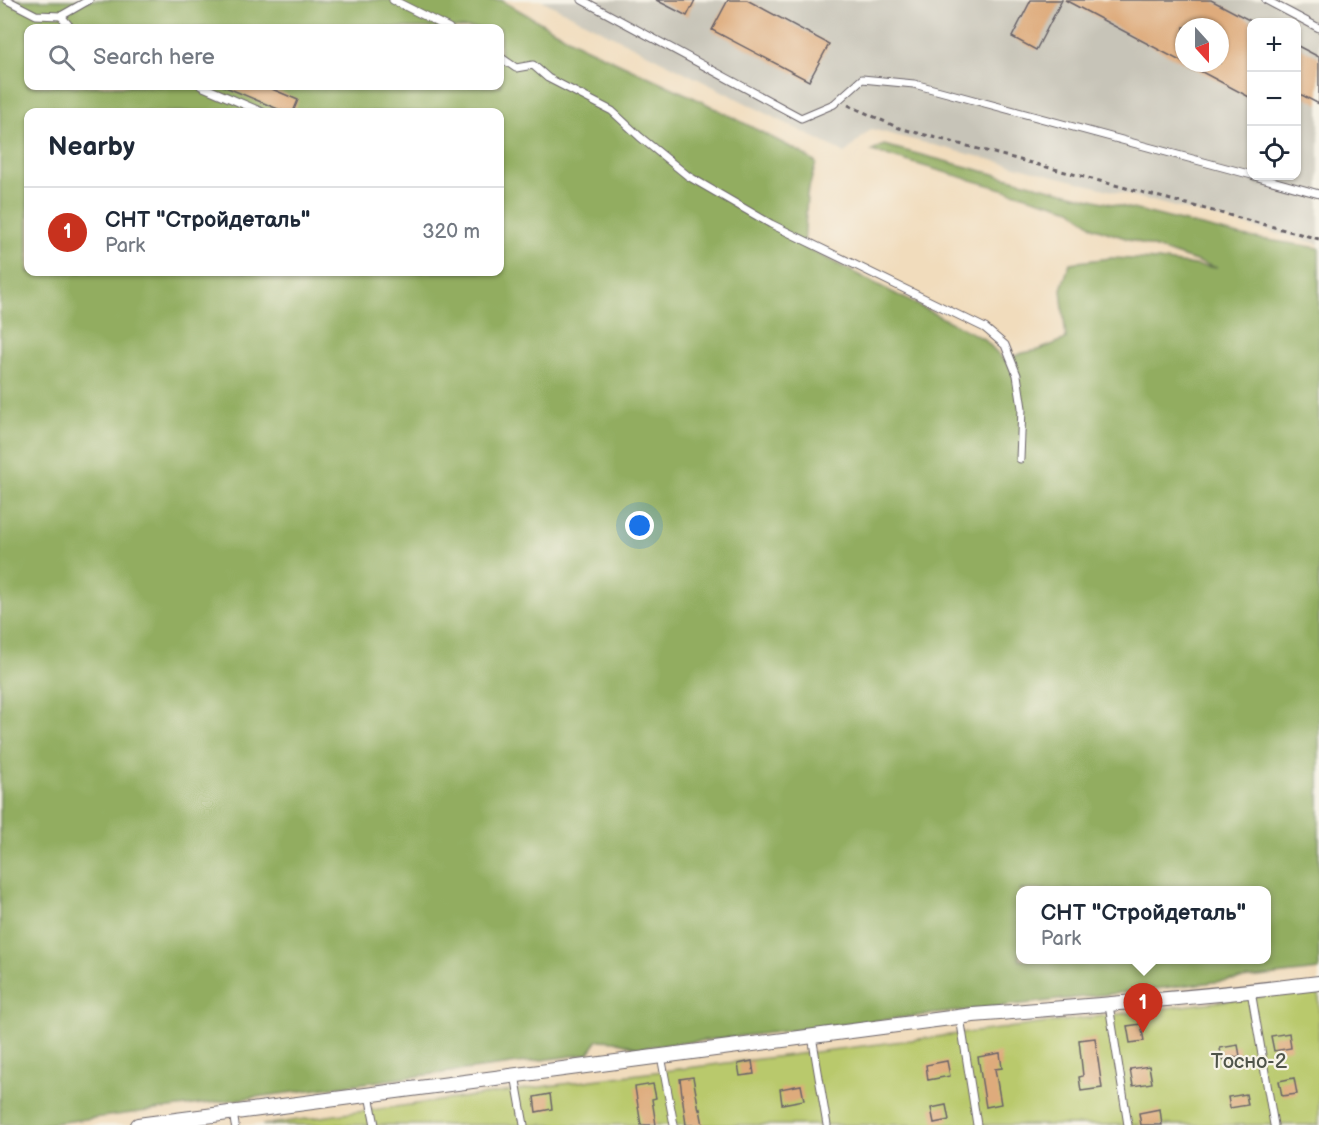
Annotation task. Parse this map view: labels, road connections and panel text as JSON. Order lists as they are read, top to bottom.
{
  "parks": ["Тосно-2"],
  "north": "bottom",
  "page": {
    "map_buttons": ["+", "−"],
    "search": "Search here",
    "heading": "Nearby",
    "list": [
      {
        "mark": "1",
        "name": "СНТ \"Стройдеталь\"",
        "note": "Park",
        "value": "320 m"
      }
    ],
    "popup": ["СНТ \"Стройдеталь\"", "Park"],
    "pins": "1"
  }
}
